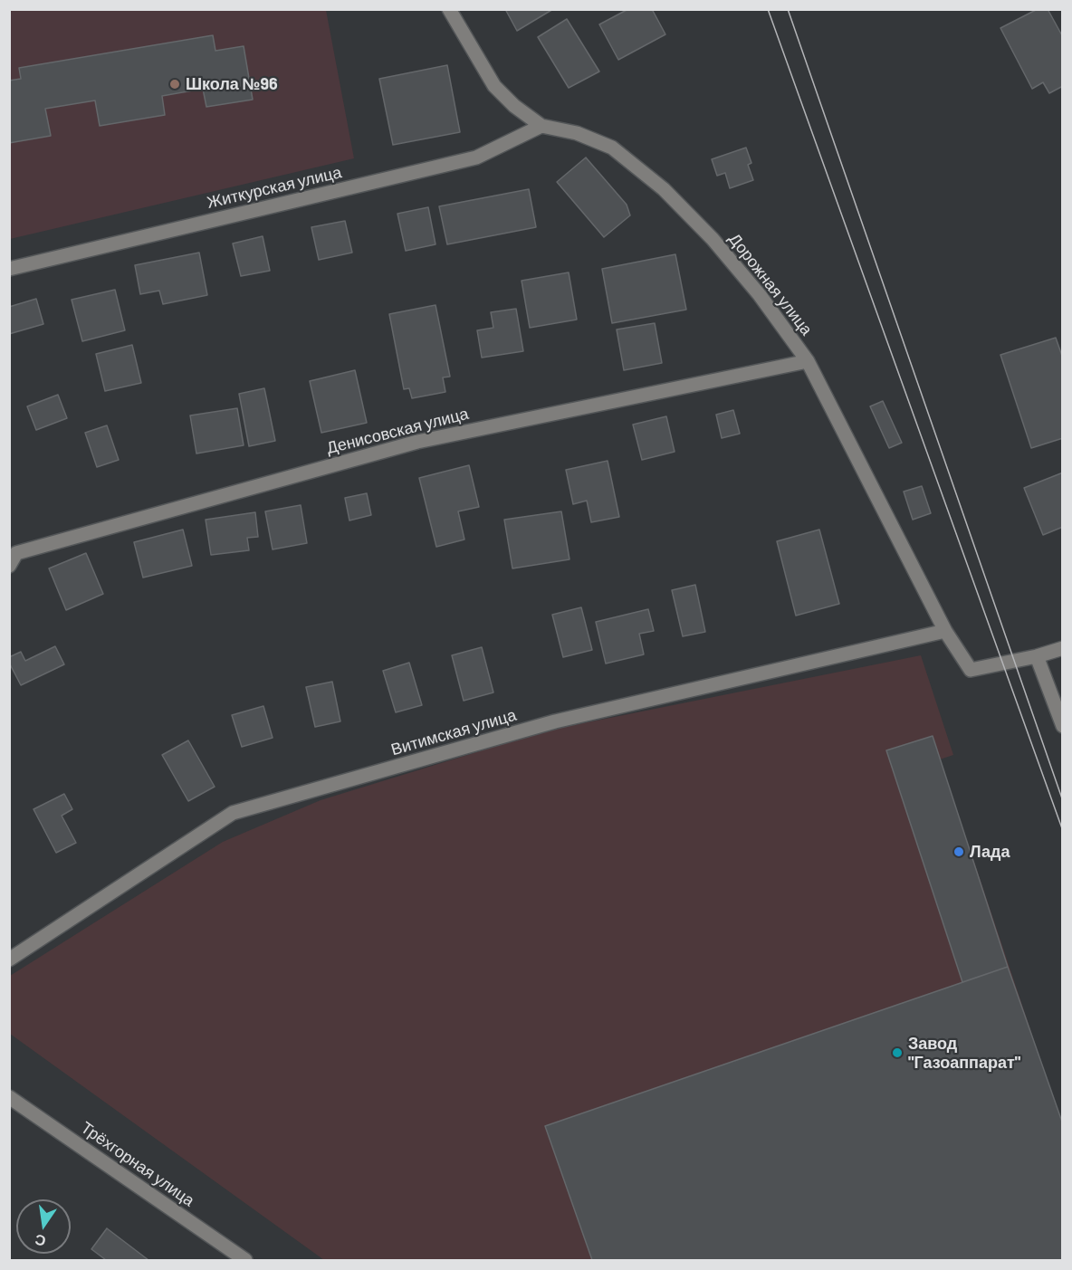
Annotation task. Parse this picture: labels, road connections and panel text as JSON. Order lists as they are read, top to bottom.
{
  "streets": {
    "street": [
      "Житкурская улица",
      "Дорожная улица",
      "Денисовская улица",
      "Витимская улица",
      "Трёхгорная улица"
    ]
  },
  "crossings": [
    ["Житкурская улица", "Дорожная улица"],
    ["Дорожная улица", "Денисовская улица"],
    ["Дорожная улица", "Витимская улица"]
  ],
  "places": ["Школа №96", "Лада", "Завод \"Газоаппарат\""],
  "north": "bottom"
}
